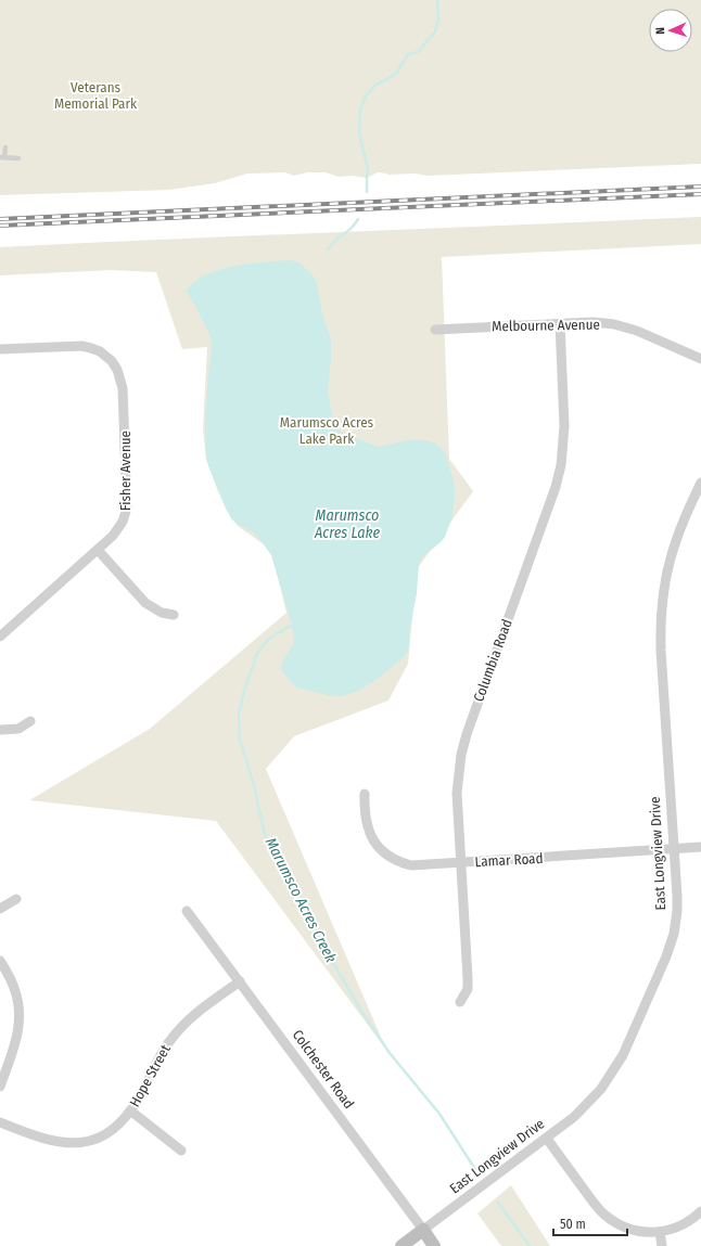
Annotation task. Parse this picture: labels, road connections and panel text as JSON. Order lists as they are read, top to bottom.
{
  "streets": {
    "street": [
      "Melbourne Avenue",
      "Fisher Avenue",
      "Columbia Road",
      "East Longview Drive",
      "Lamar Road",
      "Colchester Road",
      "Hope Street"
    ]
  },
  "crossings": [
    ["Melbourne Avenue", "Columbia Road"],
    ["Columbia Road", "Lamar Road"],
    ["East Longview Drive", "Lamar Road"],
    ["East Longview Drive", "Colchester Road"],
    ["Colchester Road", "Hope Street"]
  ],
  "water": ["Marumsco Acres Lake", "Marumsco Acres Creek"],
  "parks": ["Veterans Memorial Park", "Marumsco Acres Lake Park"],
  "scale_bar": "50 m",
  "north": "left"
}
